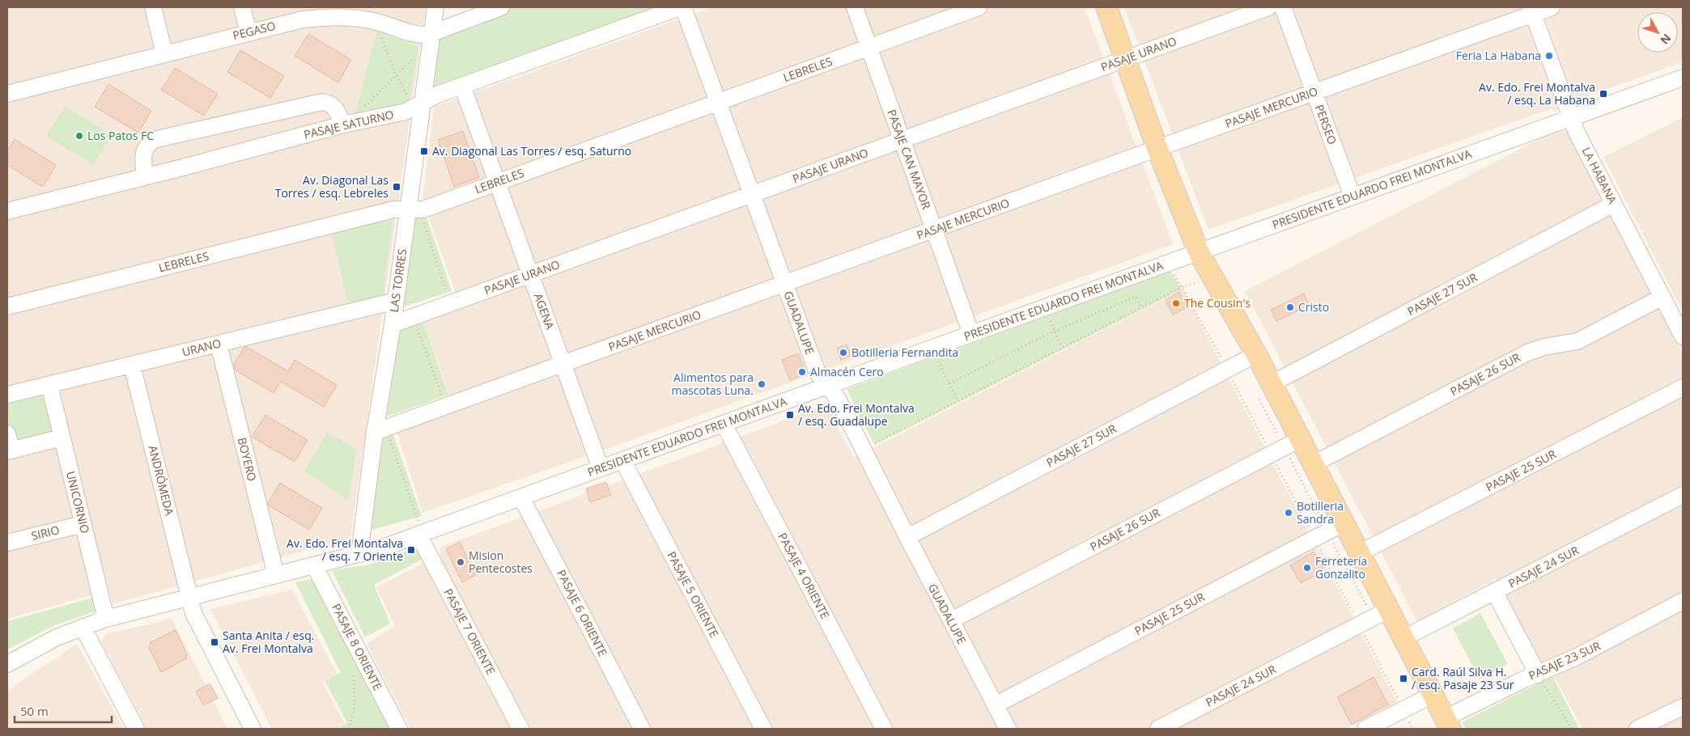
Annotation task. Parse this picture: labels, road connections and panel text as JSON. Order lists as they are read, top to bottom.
{
  "streets": {
    "street": [
      "PEGASO",
      "PASAJE URANO",
      "LEBRELES",
      "PASAJE MERCURIO",
      "PASAJE SATURNO",
      "PERSEO",
      "PASAJE CAN MAYOR",
      "LA HABANA",
      "PRESIDENTE EDUARDO FREI MONTALVA",
      "LAS TORRES",
      "PASAJE 27 SUR",
      "AGENA",
      "GUADALUPE",
      "URANO",
      "PASAJE 26 SUR",
      "BOYERO",
      "PASAJE 25 SUR",
      "ANDRÓMEDA",
      "UNICORNIO",
      "SIRIO",
      "PASAJE 24 SUR",
      "PASAJE 4 ORIENTE",
      "PASAJE 5 ORIENTE",
      "PASAJE 6 ORIENTE",
      "PASAJE 7 ORIENTE",
      "PASAJE 8 ORIENTE",
      "PASAJE 23 SUR"
    ]
  },
  "crossings": [
    ["PEGASO", "LAS TORRES"],
    ["PASAJE URANO", "PASAJE CAN MAYOR"],
    ["PASAJE URANO", "LAS TORRES"],
    ["PASAJE URANO", "AGENA"],
    ["PASAJE URANO", "GUADALUPE"],
    ["LEBRELES", "PASAJE CAN MAYOR"],
    ["LEBRELES", "LAS TORRES"],
    ["LEBRELES", "AGENA"],
    ["LEBRELES", "GUADALUPE"],
    ["PASAJE MERCURIO", "PERSEO"],
    ["PASAJE MERCURIO", "PASAJE CAN MAYOR"],
    ["PASAJE MERCURIO", "LA HABANA"],
    ["PASAJE MERCURIO", "LAS TORRES"],
    ["PASAJE MERCURIO", "AGENA"],
    ["PASAJE MERCURIO", "GUADALUPE"],
    ["PASAJE SATURNO", "LAS TORRES"],
    ["PASAJE SATURNO", "AGENA"],
    ["PERSEO", "PRESIDENTE EDUARDO FREI MONTALVA"],
    ["PASAJE CAN MAYOR", "PRESIDENTE EDUARDO FREI MONTALVA"],
    ["LA HABANA", "PRESIDENTE EDUARDO FREI MONTALVA"],
    ["LA HABANA", "PASAJE 27 SUR"],
    ["LA HABANA", "PASAJE 26 SUR"],
    ["PRESIDENTE EDUARDO FREI MONTALVA", "LAS TORRES"],
    ["PRESIDENTE EDUARDO FREI MONTALVA", "AGENA"],
    ["PRESIDENTE EDUARDO FREI MONTALVA", "GUADALUPE"],
    ["PRESIDENTE EDUARDO FREI MONTALVA", "BOYERO"],
    ["PRESIDENTE EDUARDO FREI MONTALVA", "ANDRÓMEDA"],
    ["PRESIDENTE EDUARDO FREI MONTALVA", "UNICORNIO"],
    ["PRESIDENTE EDUARDO FREI MONTALVA", "PASAJE 4 ORIENTE"],
    ["PRESIDENTE EDUARDO FREI MONTALVA", "PASAJE 5 ORIENTE"],
    ["PRESIDENTE EDUARDO FREI MONTALVA", "PASAJE 6 ORIENTE"],
    ["PRESIDENTE EDUARDO FREI MONTALVA", "PASAJE 7 ORIENTE"],
    ["PRESIDENTE EDUARDO FREI MONTALVA", "PASAJE 8 ORIENTE"],
    ["LAS TORRES", "URANO"],
    ["PASAJE 27 SUR", "GUADALUPE"],
    ["GUADALUPE", "PASAJE 26 SUR"],
    ["GUADALUPE", "PASAJE 25 SUR"],
    ["URANO", "BOYERO"],
    ["URANO", "ANDRÓMEDA"],
    ["URANO", "UNICORNIO"],
    ["UNICORNIO", "SIRIO"]
  ],
  "places": {
    "other": [
      "Feria La Habana",
      "Los Patos FC",
      "The Cousin's",
      "Cristo",
      "Botilleria Fernandita",
      "Almacén Cero",
      "Alimentos para mascotas Luna.",
      "Botilleria Sandra",
      "Mision Pentecostes",
      "Ferretería Gonzalito"
    ],
    "transit": [
      "Av. Edo. Frei Montalva / esq. La Habana",
      "Av. Diagonal Las Torres / esq. Saturno",
      "Av. Diagonal Las Torres / esq. Lebreles",
      "Av. Edo. Frei Montalva / esq. Guadalupe",
      "Av. Edo. Frei Montalva / esq. 7 Oriente",
      "Santa Anita / esq. Av. Frei Montalva",
      "Card. Raúl Silva H. / esq. Pasaje 23 Sur"
    ]
  },
  "scale_bar": "50 m",
  "north": "bottom right"
}
